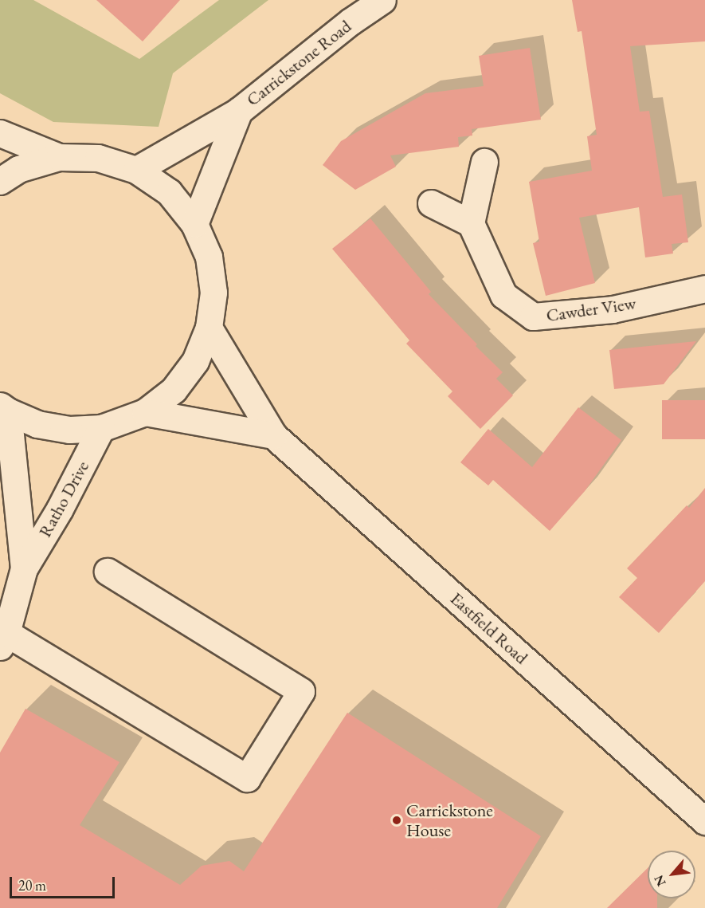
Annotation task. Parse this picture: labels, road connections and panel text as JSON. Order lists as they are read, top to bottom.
{
  "streets": {
    "street": [
      "Carrickstone Road",
      "Cawder View",
      "Ratho Drive",
      "Eastfield Road"
    ]
  },
  "places": ["Carrickstone House"],
  "scale_bar": "20 m",
  "north": "bottom left"
}
